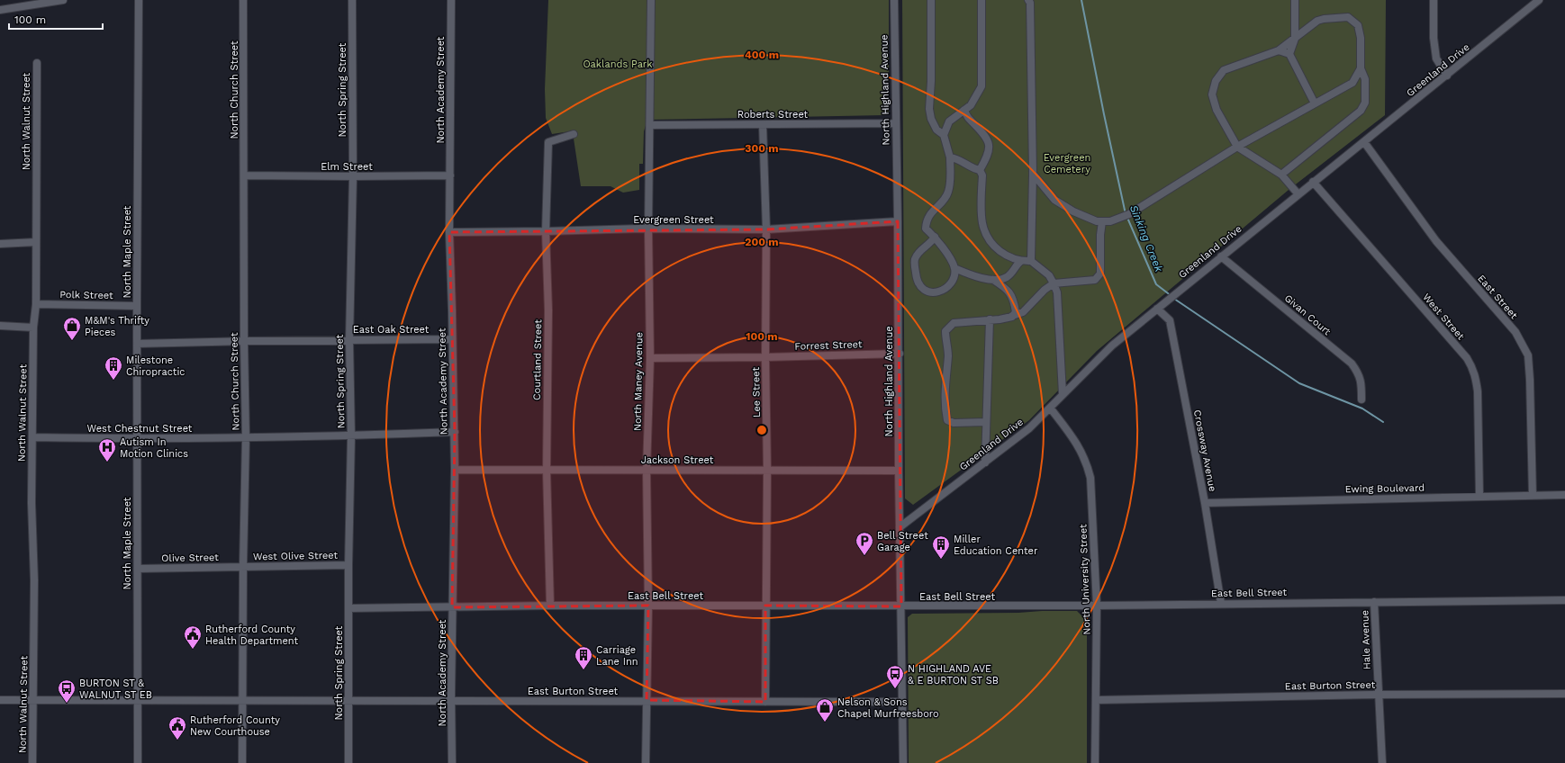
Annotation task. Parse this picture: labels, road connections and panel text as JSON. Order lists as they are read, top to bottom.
{
  "streets": {
    "street": [
      "Greenland Drive",
      "North Church Street",
      "North Spring Street",
      "North Academy Street",
      "North Highland Avenue",
      "Roberts Street",
      "North Walnut Street",
      "Elm Street",
      "Evergreen Street",
      "North Maple Street",
      "Polk Street",
      "East Street",
      "Givan Court",
      "West Street",
      "East Oak Street",
      "Forrest Street",
      "Courtland Street",
      "North Maney Avenue",
      "Lee Street",
      "West Chestnut Street",
      "Crossway Avenue",
      "Jackson Street",
      "Ewing Boulevard",
      "West Olive Street",
      "Olive Street",
      "North University Street",
      "East Bell Street",
      "Hale Avenue",
      "East Burton Street"
    ]
  },
  "crossings": [
    ["Greenland Drive", "North Highland Avenue"],
    ["Greenland Drive", "East Street"],
    ["Greenland Drive", "Givan Court"],
    ["Greenland Drive", "West Street"],
    ["Greenland Drive", "Crossway Avenue"],
    ["Greenland Drive", "North University Street"],
    ["North Church Street", "Elm Street"],
    ["North Church Street", "East Oak Street"],
    ["North Church Street", "West Chestnut Street"],
    ["North Church Street", "West Olive Street"],
    ["North Church Street", "Olive Street"],
    ["North Church Street", "East Burton Street"],
    ["North Spring Street", "Elm Street"],
    ["North Spring Street", "East Oak Street"],
    ["North Spring Street", "West Chestnut Street"],
    ["North Spring Street", "West Olive Street"],
    ["North Spring Street", "East Bell Street"],
    ["North Spring Street", "East Burton Street"],
    ["North Academy Street", "Elm Street"],
    ["North Academy Street", "Evergreen Street"],
    ["North Academy Street", "East Oak Street"],
    ["North Academy Street", "West Chestnut Street"],
    ["North Academy Street", "Jackson Street"],
    ["North Academy Street", "East Bell Street"],
    ["North Academy Street", "East Burton Street"],
    ["North Highland Avenue", "Roberts Street"],
    ["North Highland Avenue", "Evergreen Street"],
    ["North Highland Avenue", "Forrest Street"],
    ["North Highland Avenue", "Jackson Street"],
    ["North Highland Avenue", "East Bell Street"],
    ["North Highland Avenue", "East Burton Street"],
    ["Roberts Street", "North Maney Avenue"],
    ["Roberts Street", "Lee Street"],
    ["North Walnut Street", "Polk Street"],
    ["North Walnut Street", "West Chestnut Street"],
    ["North Walnut Street", "East Burton Street"],
    ["Evergreen Street", "Courtland Street"],
    ["Evergreen Street", "North Maney Avenue"],
    ["Evergreen Street", "Lee Street"],
    ["North Maple Street", "Polk Street"],
    ["North Maple Street", "East Oak Street"],
    ["North Maple Street", "West Chestnut Street"],
    ["North Maple Street", "Olive Street"],
    ["North Maple Street", "East Burton Street"],
    ["East Street", "Ewing Boulevard"],
    ["West Street", "Ewing Boulevard"],
    ["Forrest Street", "North Maney Avenue"],
    ["Forrest Street", "Lee Street"],
    ["Courtland Street", "Jackson Street"],
    ["Courtland Street", "East Bell Street"],
    ["North Maney Avenue", "Jackson Street"],
    ["North Maney Avenue", "East Bell Street"],
    ["North Maney Avenue", "East Burton Street"],
    ["Lee Street", "Jackson Street"],
    ["Lee Street", "East Bell Street"],
    ["Lee Street", "East Burton Street"],
    ["Crossway Avenue", "Ewing Boulevard"],
    ["Crossway Avenue", "East Bell Street"],
    ["West Olive Street", "Olive Street"],
    ["North University Street", "East Bell Street"],
    ["North University Street", "East Burton Street"],
    ["East Bell Street", "Hale Avenue"],
    ["Hale Avenue", "East Burton Street"]
  ],
  "water": ["Sinking Creek"],
  "parks": ["Oaklands Park", "Evergreen Cemetery"],
  "places": {
    "shop": ["M&M's Thrifty Pieces", "Nelson & Sons Chapel Murfreesboro"],
    "building": ["Milestone Chiropractic", "Miller Education Center", "Carriage Lane Inn"],
    "hospital": ["Autism In Motion Clinics"],
    "parking": ["Bell Street Garage"],
    "public building": ["Rutherford County Health Department", "Rutherford County New Courthouse"],
    "bus stop": ["N HIGHLAND AVE & E BURTON ST SB", "BURTON ST & WALNUT ST EB"]
  },
  "scale_bar": "100 m",
  "rings": [
    "400 m",
    "300 m",
    "200 m",
    "100 m"
  ]
}
